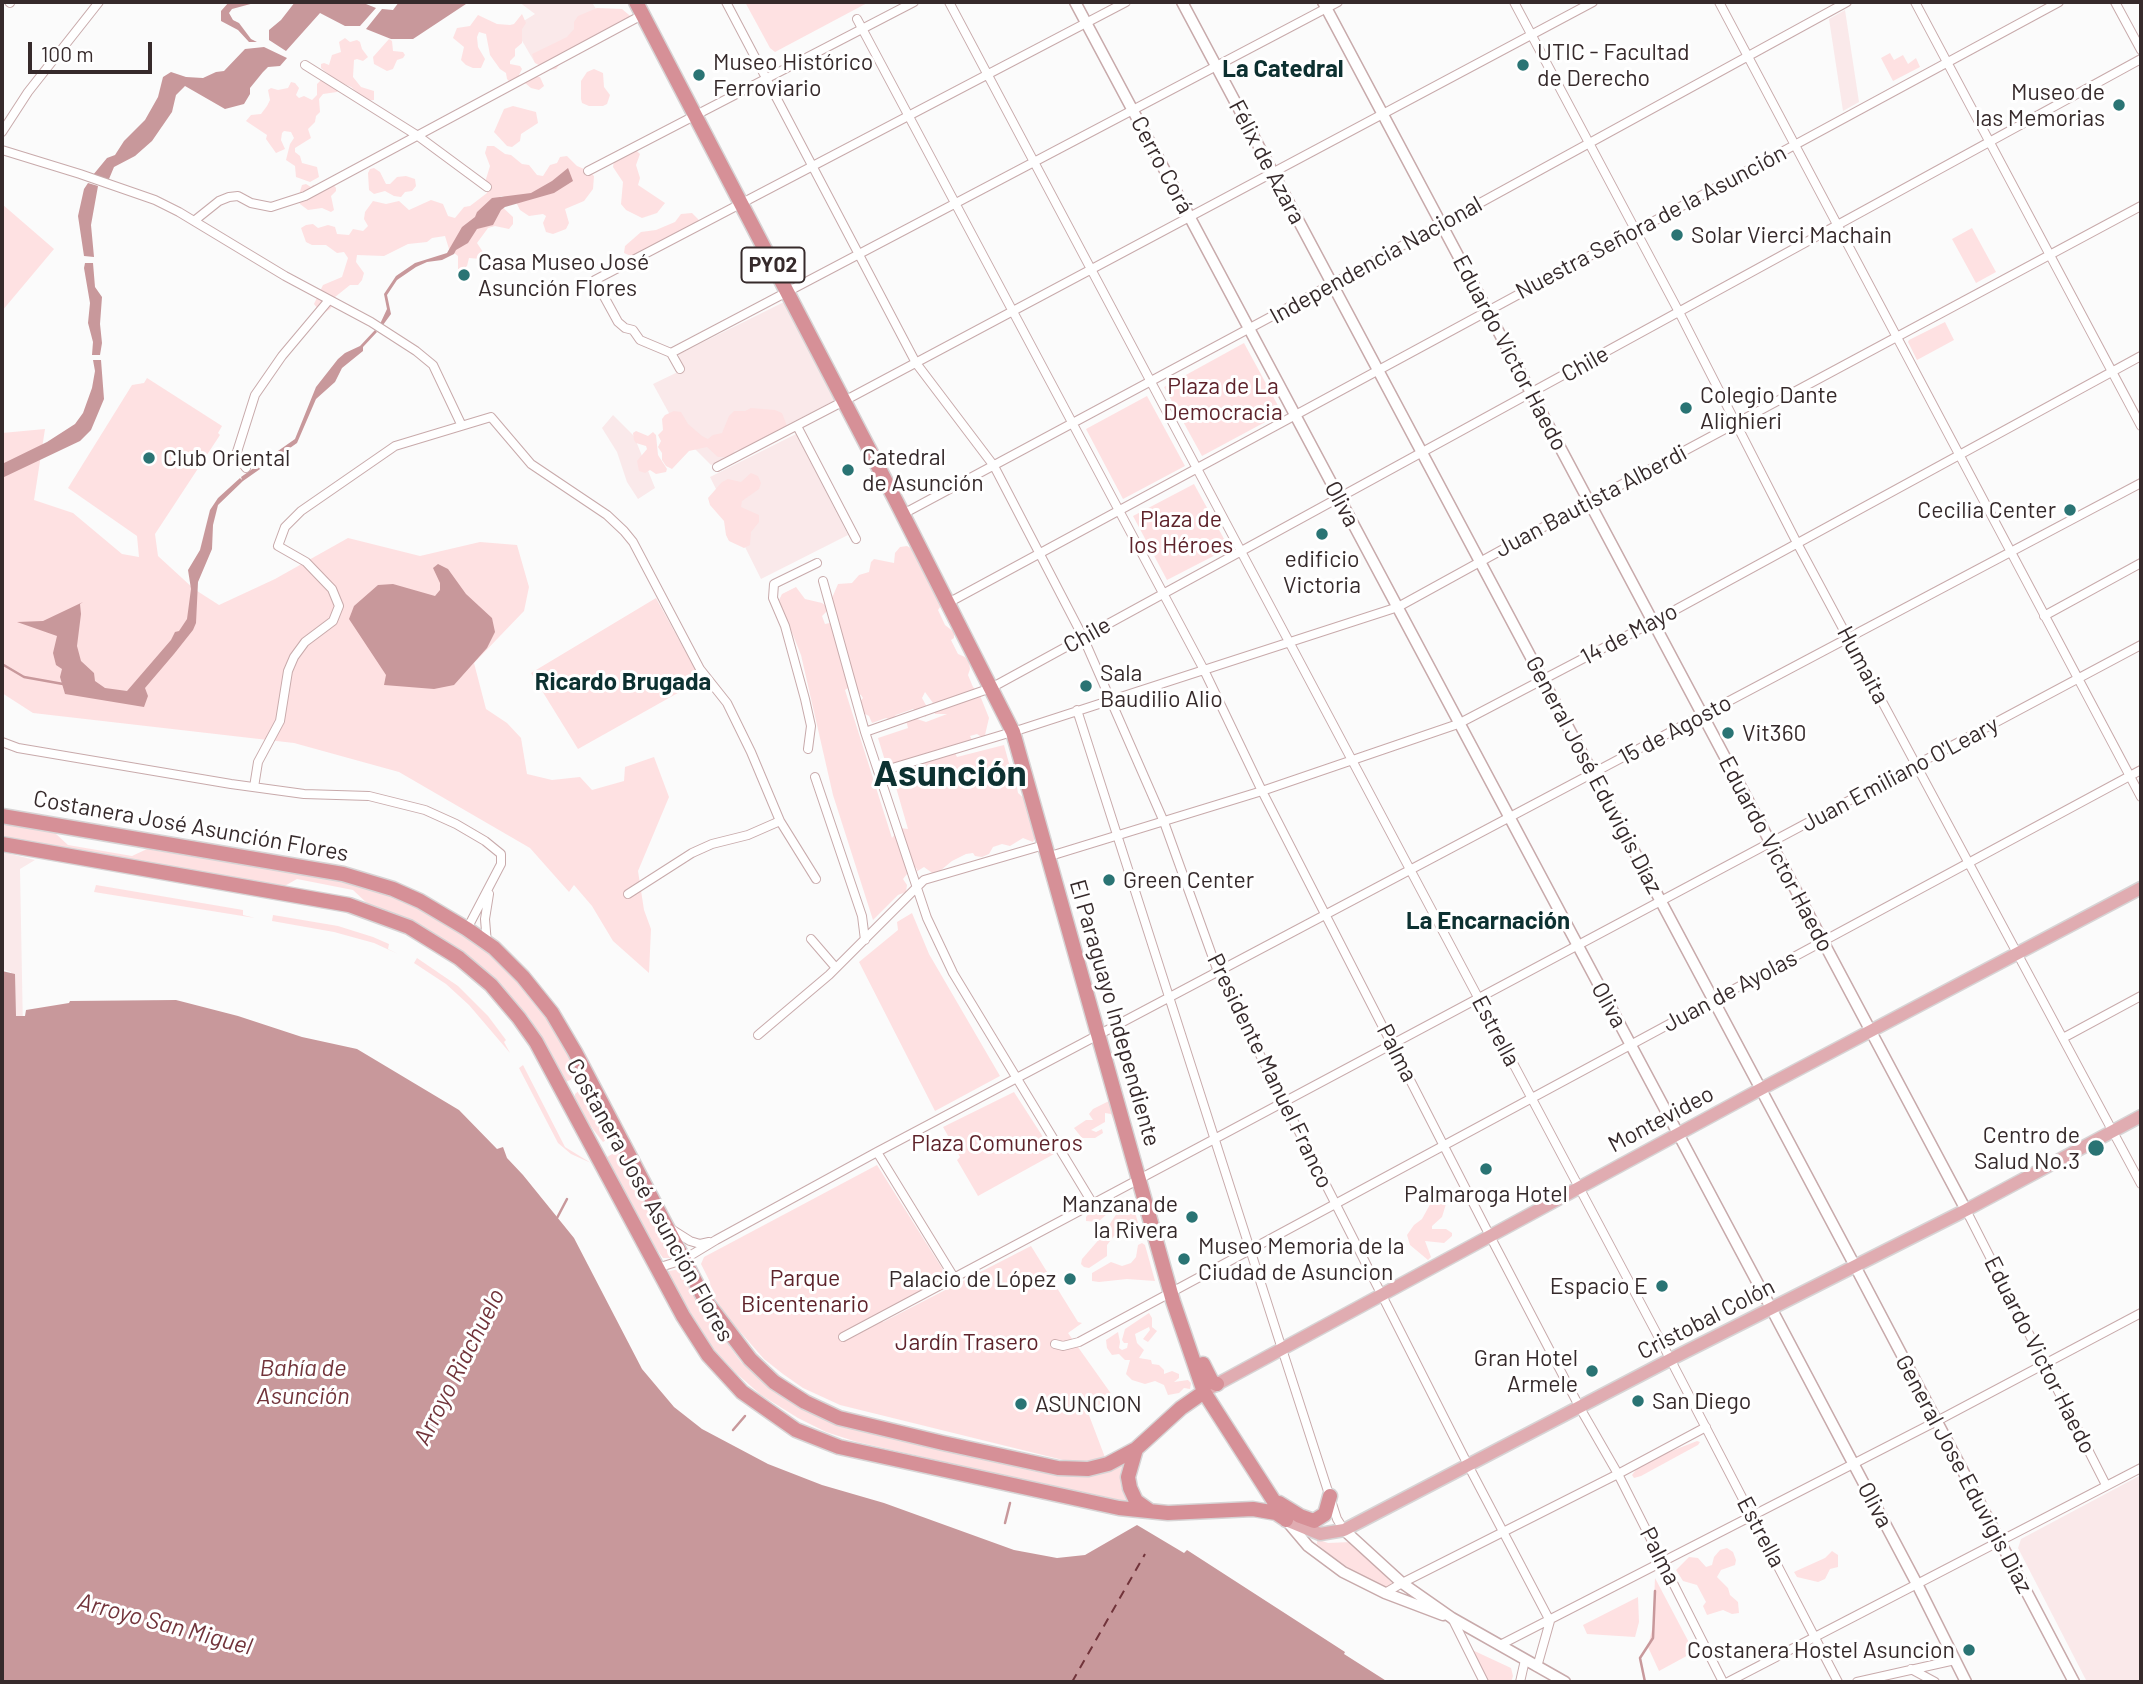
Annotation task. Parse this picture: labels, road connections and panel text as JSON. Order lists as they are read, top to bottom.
{
  "streets": {
    "highway": ["PY02", "Costanera José Asunción Flores", "El Paraguayo Independiente"],
    "main road": ["Montevideo", "Cristobal Colón"],
    "street": [
      "Félix de Azara",
      "Cerro Corá",
      "Nuestra Señora de la Asunción",
      "Independencia Nacional",
      "Eduardo Victor Haedo",
      "Chile",
      "Juan Bautista Alberdi",
      "Oliva",
      "14 de Mayo",
      "Humaita",
      "15 de Agosto",
      "Juan Emiliano O'Leary",
      "General José Eduvigis Díaz",
      "Juan de Ayolas",
      "Estrella",
      "Palma",
      "Presidente Manuel Franco",
      "General Jose Eduvigis Diaz"
    ]
  },
  "crossings": [
    ["Félix de Azara", "Independencia Nacional"],
    ["Félix de Azara", "General José Eduvigis Díaz"],
    ["Cerro Corá", "Independencia Nacional"],
    ["Cerro Corá", "Oliva"],
    ["Nuestra Señora de la Asunción", "Eduardo Victor Haedo"],
    ["Nuestra Señora de la Asunción", "Oliva"],
    ["Nuestra Señora de la Asunción", "Humaita"],
    ["Nuestra Señora de la Asunción", "General José Eduvigis Díaz"],
    ["Nuestra Señora de la Asunción", "El Paraguayo Independiente"],
    ["Nuestra Señora de la Asunción", "Estrella"],
    ["Nuestra Señora de la Asunción", "Palma"],
    ["Nuestra Señora de la Asunción", "Presidente Manuel Franco"],
    ["Independencia Nacional", "PY02"],
    ["Independencia Nacional", "Eduardo Victor Haedo"],
    ["Independencia Nacional", "Oliva"],
    ["Independencia Nacional", "Humaita"],
    ["Independencia Nacional", "General José Eduvigis Díaz"],
    ["Independencia Nacional", "El Paraguayo Independiente"],
    ["Independencia Nacional", "Estrella"],
    ["Independencia Nacional", "Palma"],
    ["Independencia Nacional", "Presidente Manuel Franco"],
    ["PY02", "El Paraguayo Independiente"],
    ["Eduardo Victor Haedo", "Chile"],
    ["Eduardo Victor Haedo", "Juan Bautista Alberdi"],
    ["Eduardo Victor Haedo", "14 de Mayo"],
    ["Eduardo Victor Haedo", "15 de Agosto"],
    ["Eduardo Victor Haedo", "Juan Emiliano O'Leary"],
    ["Eduardo Victor Haedo", "Juan de Ayolas"],
    ["Eduardo Victor Haedo", "Montevideo"],
    ["Eduardo Victor Haedo", "Cristobal Colón"],
    ["Chile", "Oliva"],
    ["Chile", "Humaita"],
    ["Chile", "General José Eduvigis Díaz"],
    ["Chile", "El Paraguayo Independiente"],
    ["Chile", "Estrella"],
    ["Chile", "Palma"],
    ["Chile", "Presidente Manuel Franco"],
    ["Juan Bautista Alberdi", "Oliva"],
    ["Juan Bautista Alberdi", "Humaita"],
    ["Juan Bautista Alberdi", "General José Eduvigis Díaz"],
    ["Juan Bautista Alberdi", "El Paraguayo Independiente"],
    ["Juan Bautista Alberdi", "Estrella"],
    ["Juan Bautista Alberdi", "Palma"],
    ["Juan Bautista Alberdi", "Presidente Manuel Franco"],
    ["Oliva", "14 de Mayo"],
    ["Oliva", "15 de Agosto"],
    ["Oliva", "Juan Emiliano O'Leary"],
    ["Oliva", "Juan de Ayolas"],
    ["Oliva", "Montevideo"],
    ["Oliva", "Cristobal Colón"],
    ["14 de Mayo", "Humaita"],
    ["14 de Mayo", "General José Eduvigis Díaz"],
    ["14 de Mayo", "El Paraguayo Independiente"],
    ["14 de Mayo", "Estrella"],
    ["14 de Mayo", "Palma"],
    ["14 de Mayo", "Presidente Manuel Franco"],
    ["Humaita", "15 de Agosto"],
    ["Humaita", "Juan Emiliano O'Leary"],
    ["Humaita", "Juan de Ayolas"],
    ["Humaita", "Montevideo"],
    ["Humaita", "Cristobal Colón"],
    ["15 de Agosto", "General José Eduvigis Díaz"],
    ["15 de Agosto", "Costanera José Asunción Flores"],
    ["15 de Agosto", "El Paraguayo Independiente"],
    ["15 de Agosto", "Estrella"],
    ["15 de Agosto", "Palma"],
    ["15 de Agosto", "Presidente Manuel Franco"],
    ["Juan Emiliano O'Leary", "General José Eduvigis Díaz"],
    ["Juan Emiliano O'Leary", "El Paraguayo Independiente"],
    ["Juan Emiliano O'Leary", "Estrella"],
    ["Juan Emiliano O'Leary", "Palma"],
    ["Juan Emiliano O'Leary", "Presidente Manuel Franco"],
    ["General José Eduvigis Díaz", "Juan de Ayolas"],
    ["General José Eduvigis Díaz", "Montevideo"],
    ["General José Eduvigis Díaz", "Cristobal Colón"],
    ["General José Eduvigis Díaz", "General Jose Eduvigis Diaz"],
    ["Costanera José Asunción Flores", "El Paraguayo Independiente"],
    ["Costanera José Asunción Flores", "Montevideo"],
    ["Costanera José Asunción Flores", "Cristobal Colón"],
    ["Juan de Ayolas", "El Paraguayo Independiente"],
    ["Juan de Ayolas", "Estrella"],
    ["Juan de Ayolas", "Palma"],
    ["Juan de Ayolas", "Presidente Manuel Franco"],
    ["El Paraguayo Independiente", "Montevideo"],
    ["El Paraguayo Independiente", "Cristobal Colón"],
    ["Estrella", "Montevideo"],
    ["Estrella", "Cristobal Colón"],
    ["Palma", "Montevideo"],
    ["Palma", "Cristobal Colón"],
    ["Presidente Manuel Franco", "Montevideo"],
    ["Presidente Manuel Franco", "Cristobal Colón"],
    ["Cristobal Colón", "General Jose Eduvigis Diaz"]
  ],
  "districts": [
    "La Catedral",
    "Ricardo Brugada",
    "Asunción",
    "La Encarnación"
  ],
  "water": ["Arroyo Riachuelo", "Bahía de Asunción", "Arroyo San Miguel"],
  "parks": [
    "Plaza de La Democracia",
    "Plaza de los Héroes",
    "Plaza Comuneros",
    "Parque Bicentenario",
    "Jardín Trasero"
  ],
  "places": [
    "UTIC - Facultad de Derecho",
    "Museo Histórico Ferroviario",
    "Museo de las Memorias",
    "Solar Vierci Machain",
    "Casa Museo José Asunción Flores",
    "Colegio Dante Alighieri",
    "Club Oriental",
    "Catedral de Asunción",
    "Cecilia Center",
    "edificio Victoria",
    "Sala Baudilio Alio",
    "Vit360",
    "Green Center",
    "Centro de Salud No.3",
    "Palmaroga Hotel",
    "Manzana de la Rivera",
    "Museo Memoria de la Ciudad de Asuncion",
    "Palacio de López",
    "Espacio E",
    "Gran Hotel Armele",
    "San Diego",
    "ASUNCION",
    "Costanera Hostel Asuncion"
  ],
  "scale_bar": "100 m"
}
